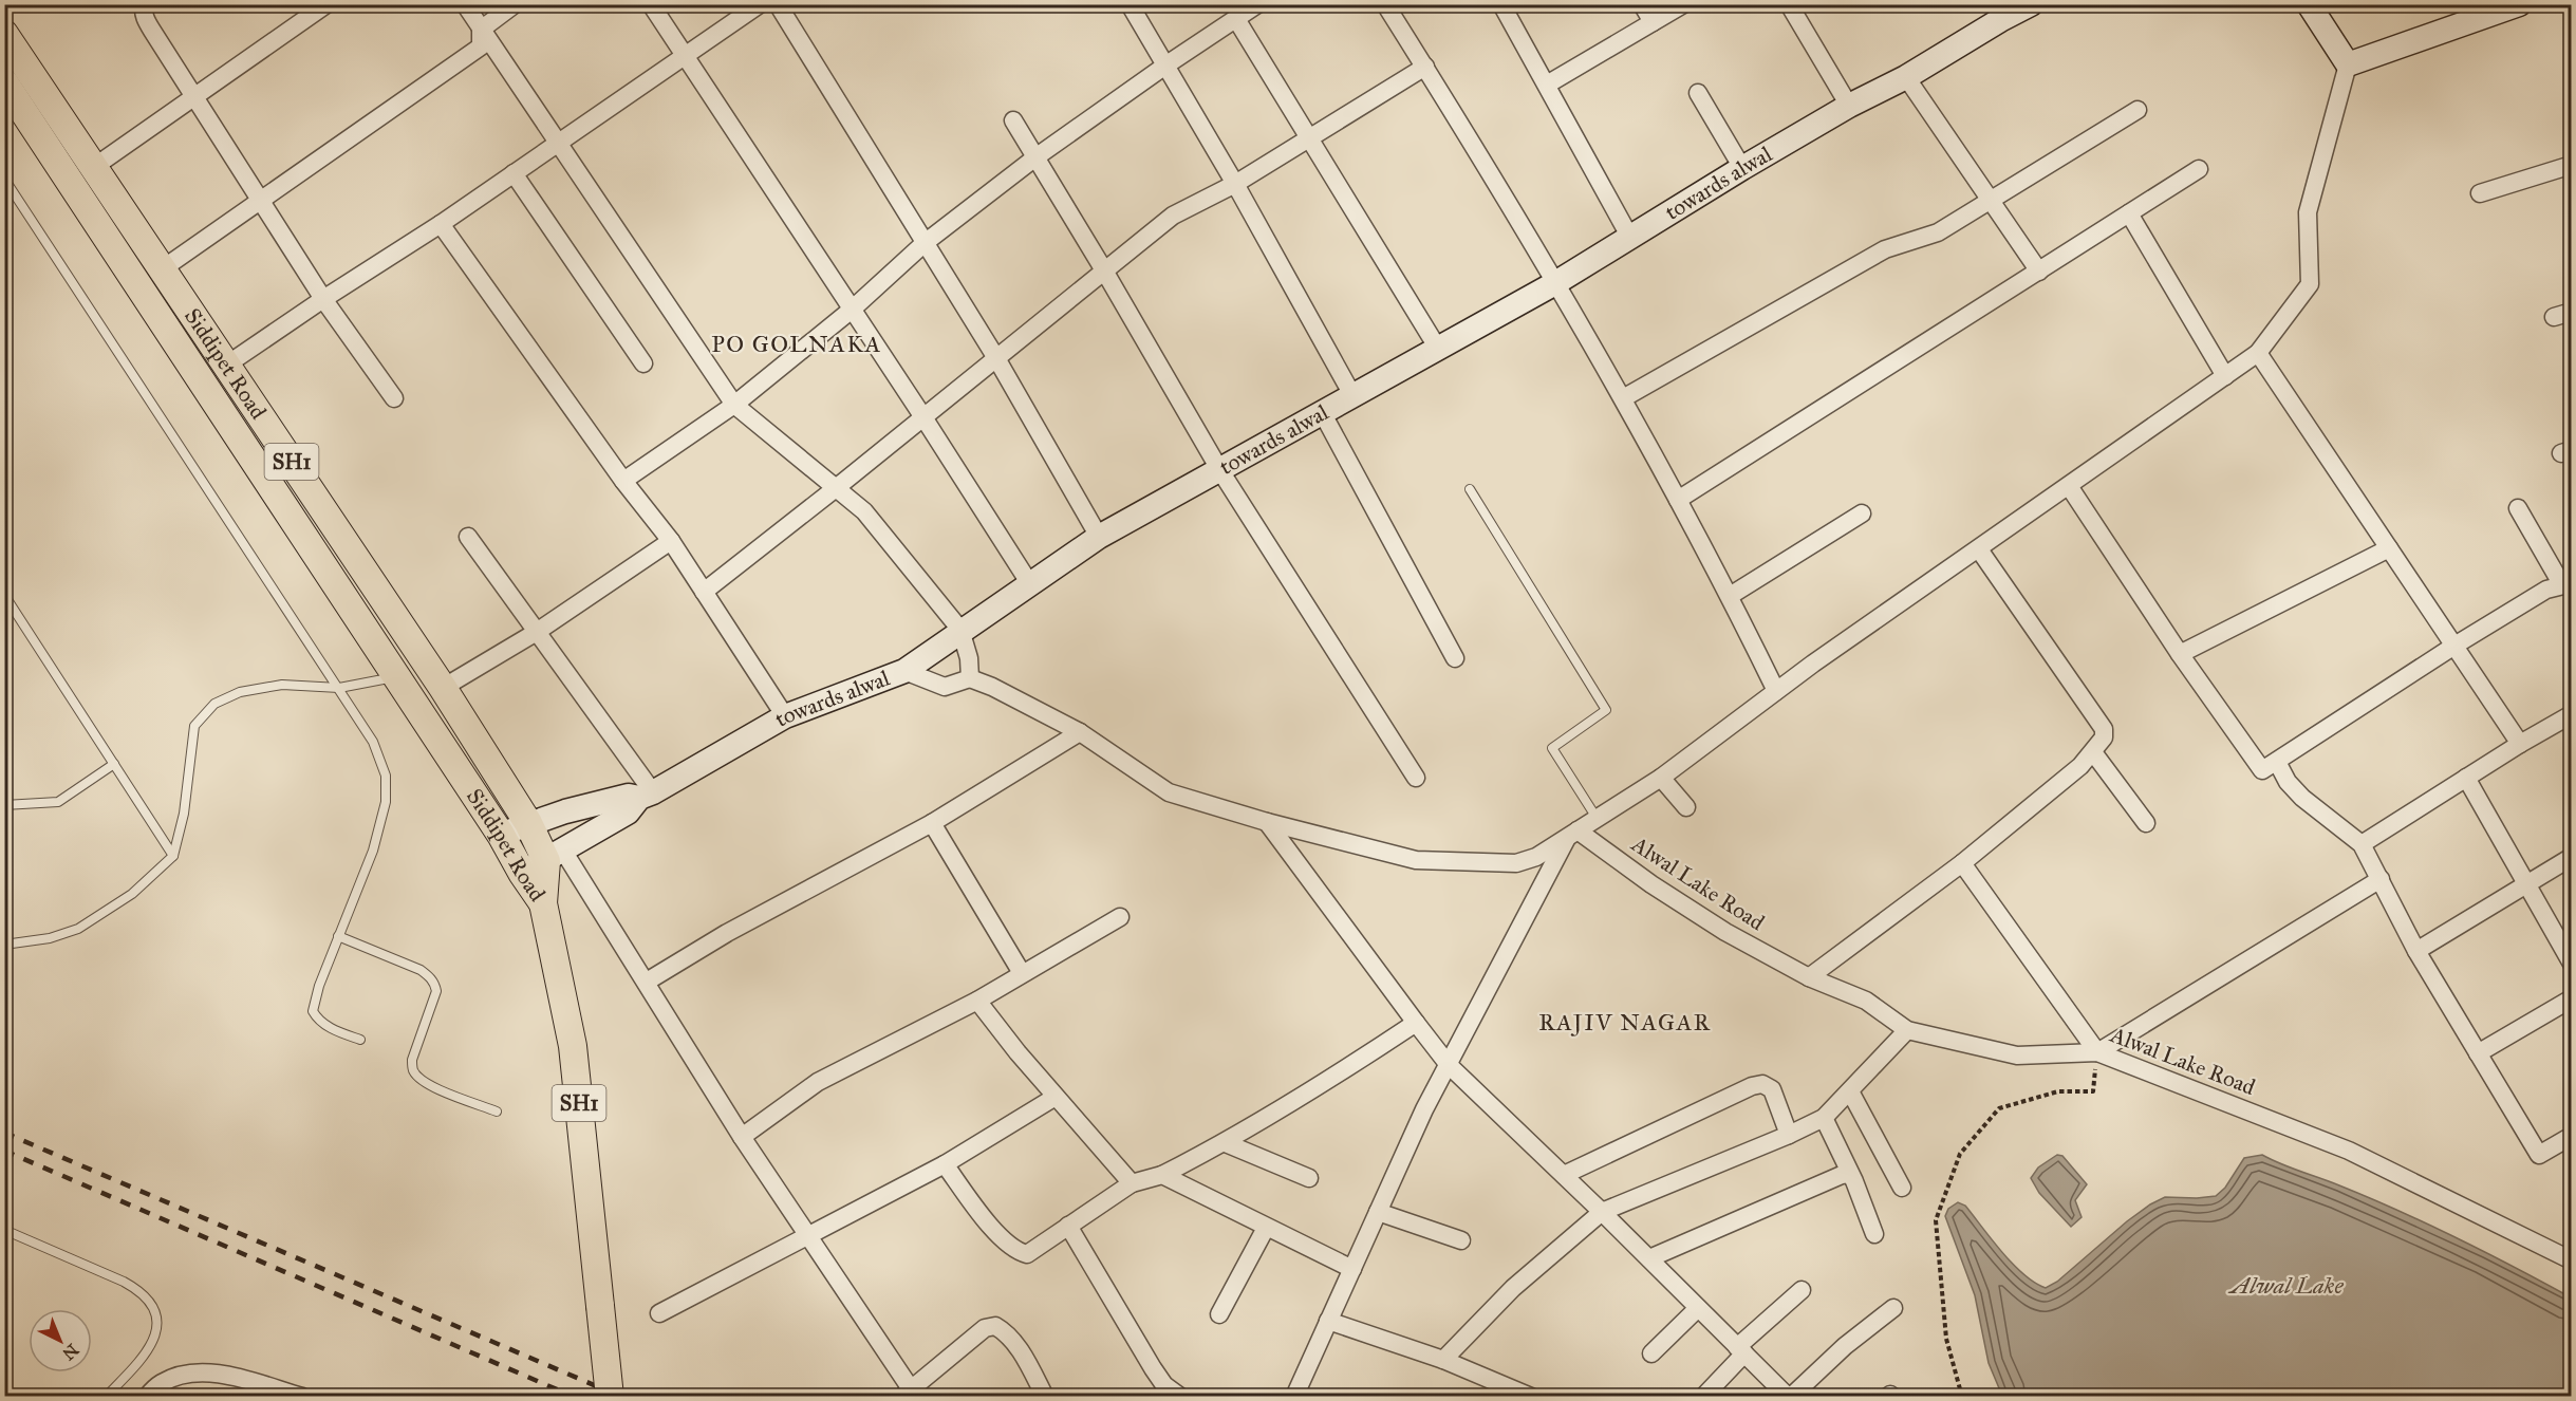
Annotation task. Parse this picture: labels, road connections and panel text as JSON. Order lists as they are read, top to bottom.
{
  "streets": {
    "main road": ["towards alwal", "Siddipet Road", "SH1"],
    "street": ["Alwal Lake Road"]
  },
  "crossings": [
    ["towards alwal", "Siddipet Road"],
    ["Siddipet Road", "SH1"]
  ],
  "districts": ["PO GOLNAKA", "RAJIV NAGAR"],
  "water": ["Alwal Lake"],
  "north": "bottom right"
}
